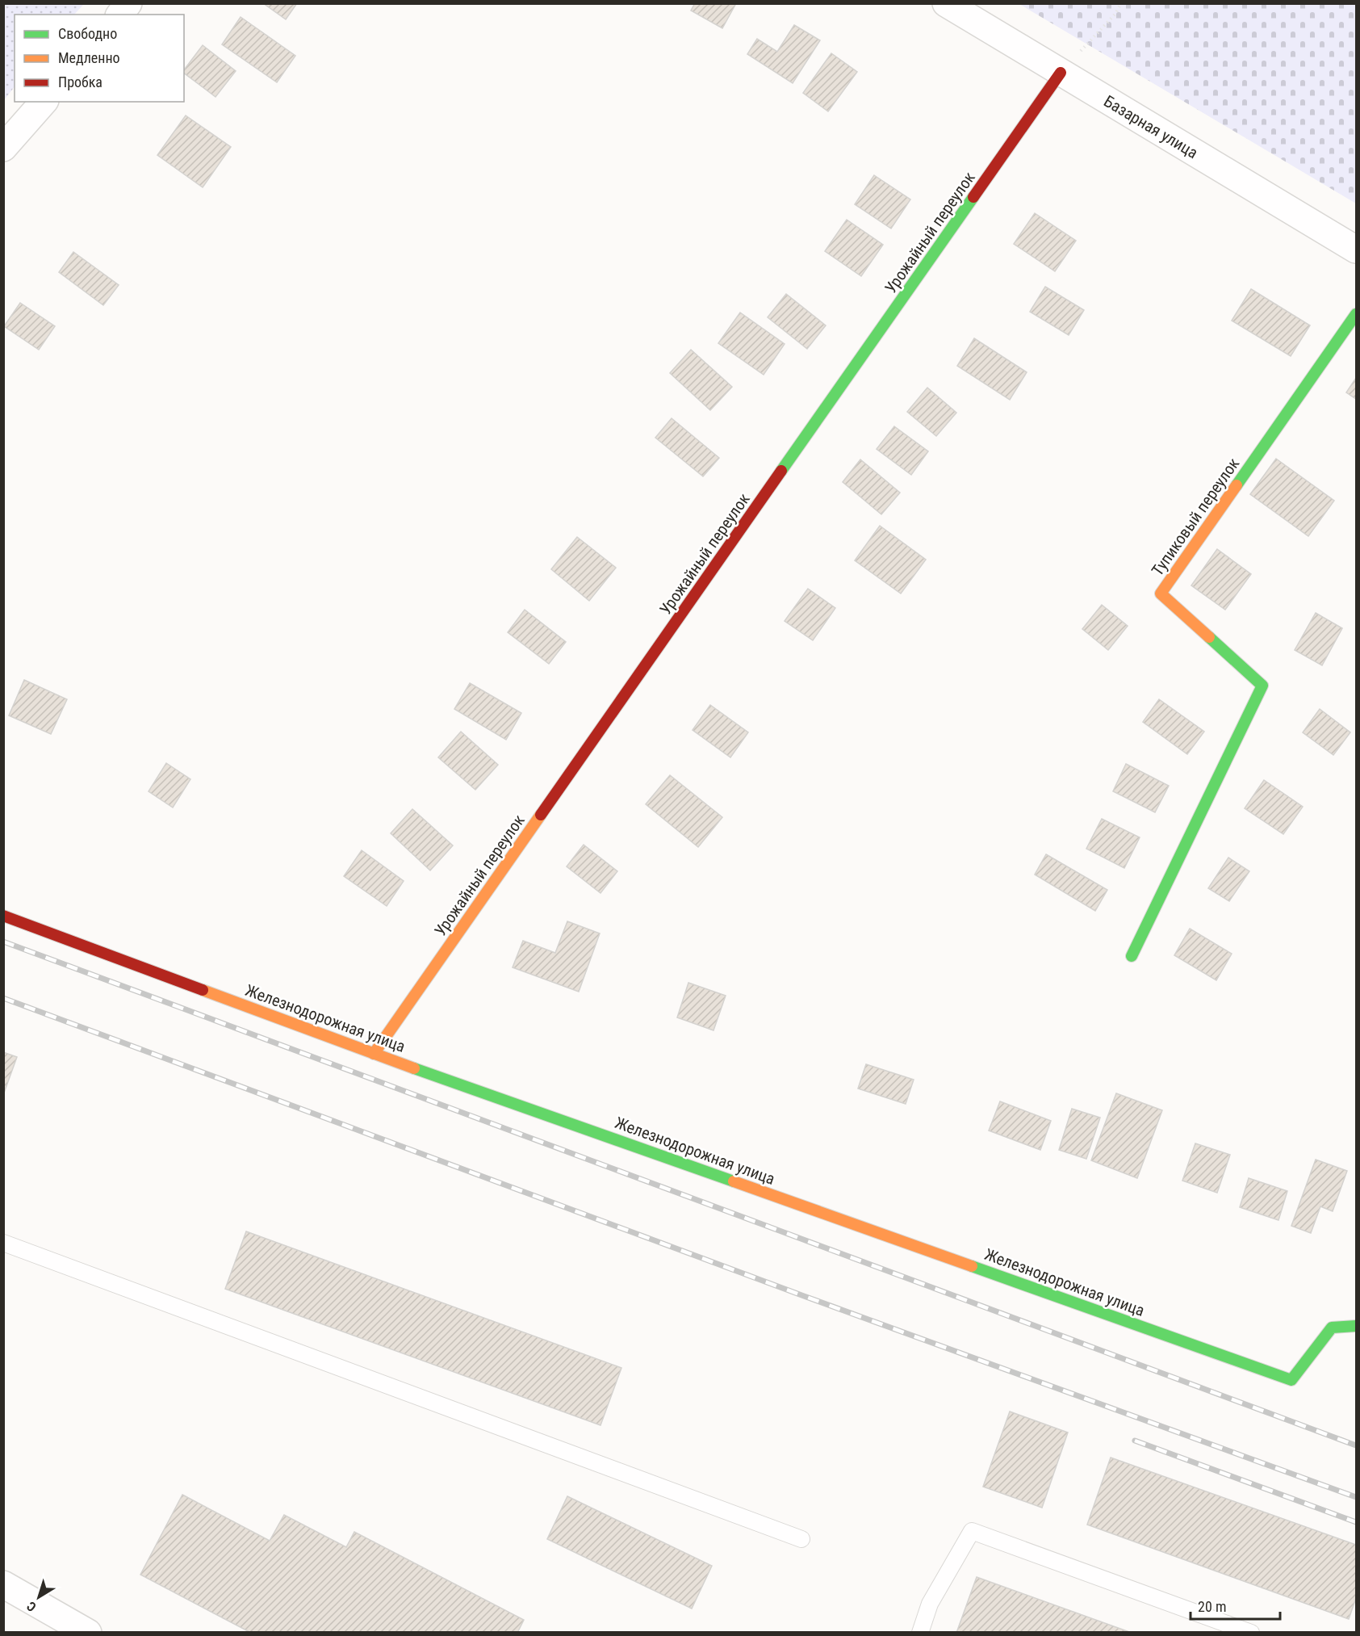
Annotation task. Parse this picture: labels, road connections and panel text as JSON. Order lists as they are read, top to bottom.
{
  "streets": {
    "street": [
      "Базарная улица",
      "Урожайный переулок",
      "Тупиковый переулок",
      "Железнодорожная улица"
    ]
  },
  "crossings": [
    ["Базарная улица", "Урожайный переулок"],
    ["Урожайный переулок", "Железнодорожная улица"]
  ],
  "legend": ["Свободно", "Медленно", "Пробка"],
  "scale_bar": "20 m",
  "north": "bottom left"
}
